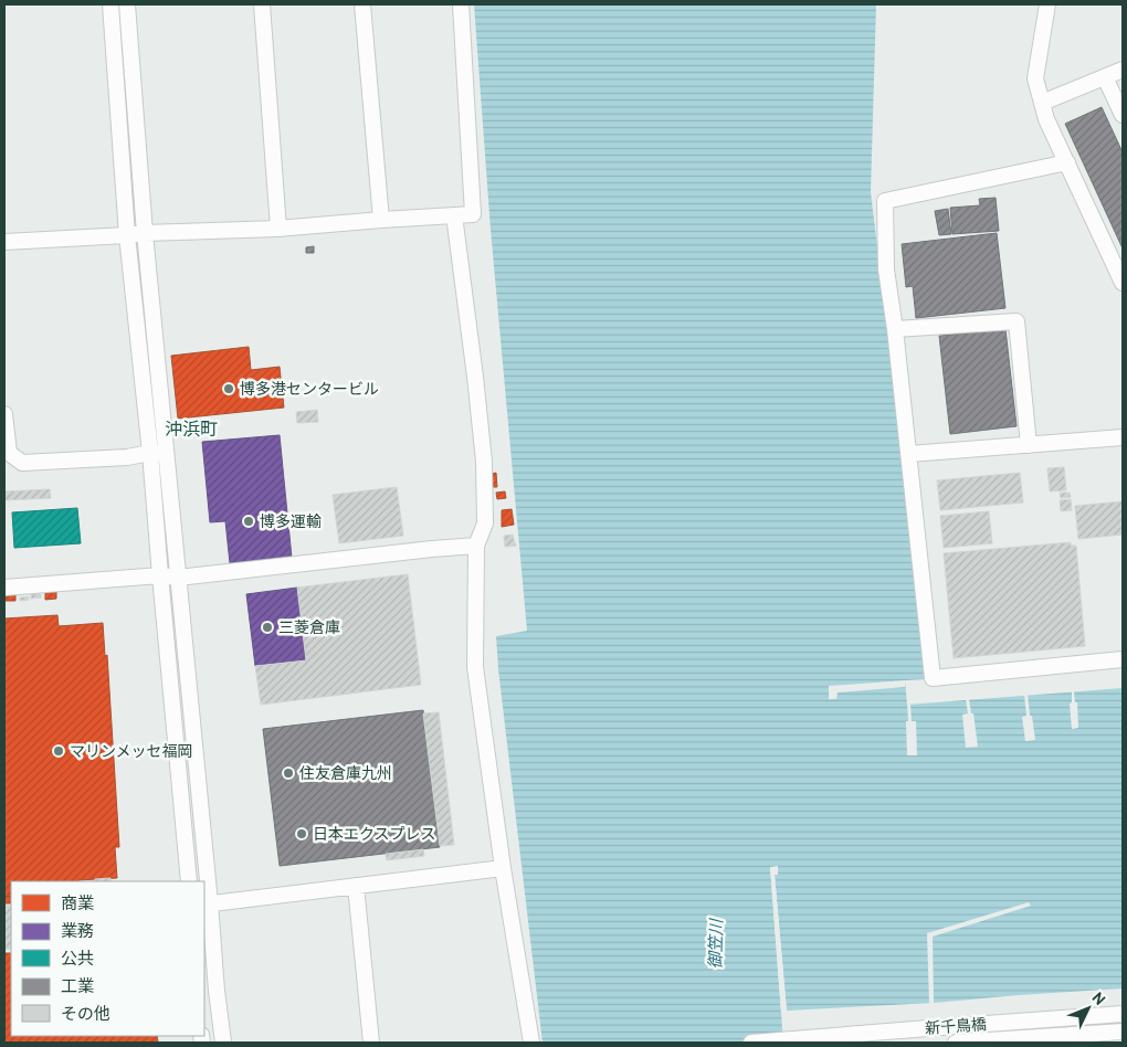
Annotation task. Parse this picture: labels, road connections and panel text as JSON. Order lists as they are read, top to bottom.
{
  "streets": {
    "street": ["新千鳥橋"]
  },
  "districts": ["沖浜町"],
  "water": ["御笠川"],
  "places": [
    "博多港センタービル",
    "博多運輸",
    "三菱倉庫",
    "マリンメッセ福岡",
    "住友倉庫九州",
    "日本エクスプレス"
  ],
  "legend": [
    "商業",
    "業務",
    "公共",
    "工業",
    "その他"
  ],
  "north": "top right"
}
